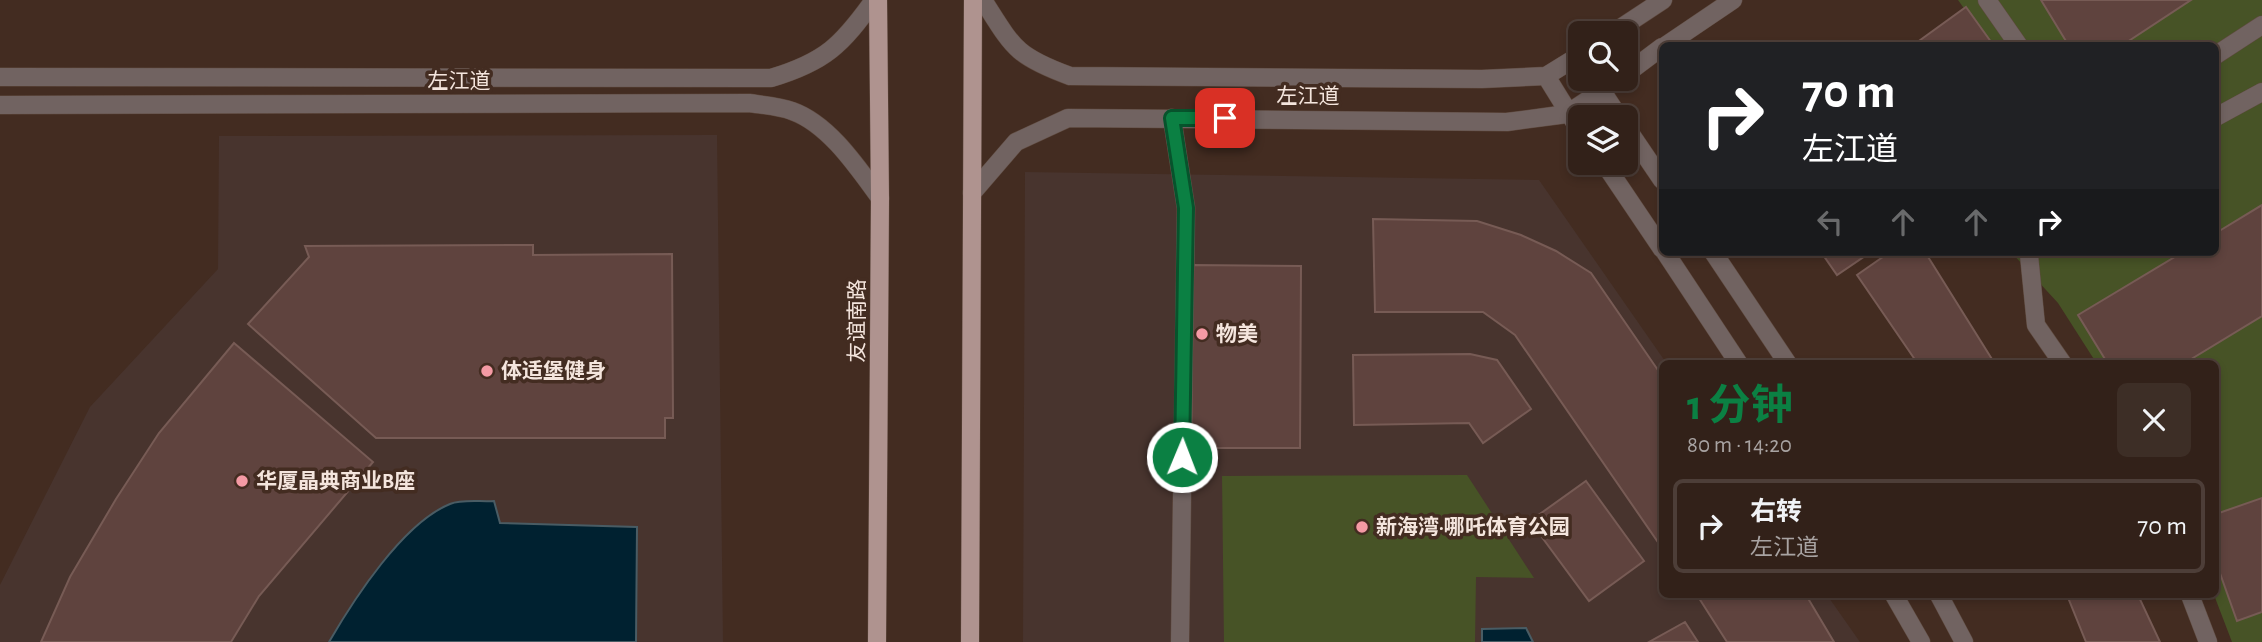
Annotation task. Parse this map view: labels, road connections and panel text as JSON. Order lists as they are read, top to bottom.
{
  "streets": {
    "main road": ["友谊南路"],
    "street": ["左江道"]
  },
  "crossings": [
    ["左江道", "友谊南路"]
  ],
  "places": [
    "物美",
    "体适堡健身",
    "华厦晶典商业B座",
    "新海湾·哪吒体育公园"
  ],
  "page": {
    "turn": ["70 m", "左江道"],
    "heading": ["1 分钟", "80 m · 14:20"],
    "list": [
      {
        "name": "右转",
        "note": "左江道",
        "value": "70 m"
      }
    ]
  }
}
